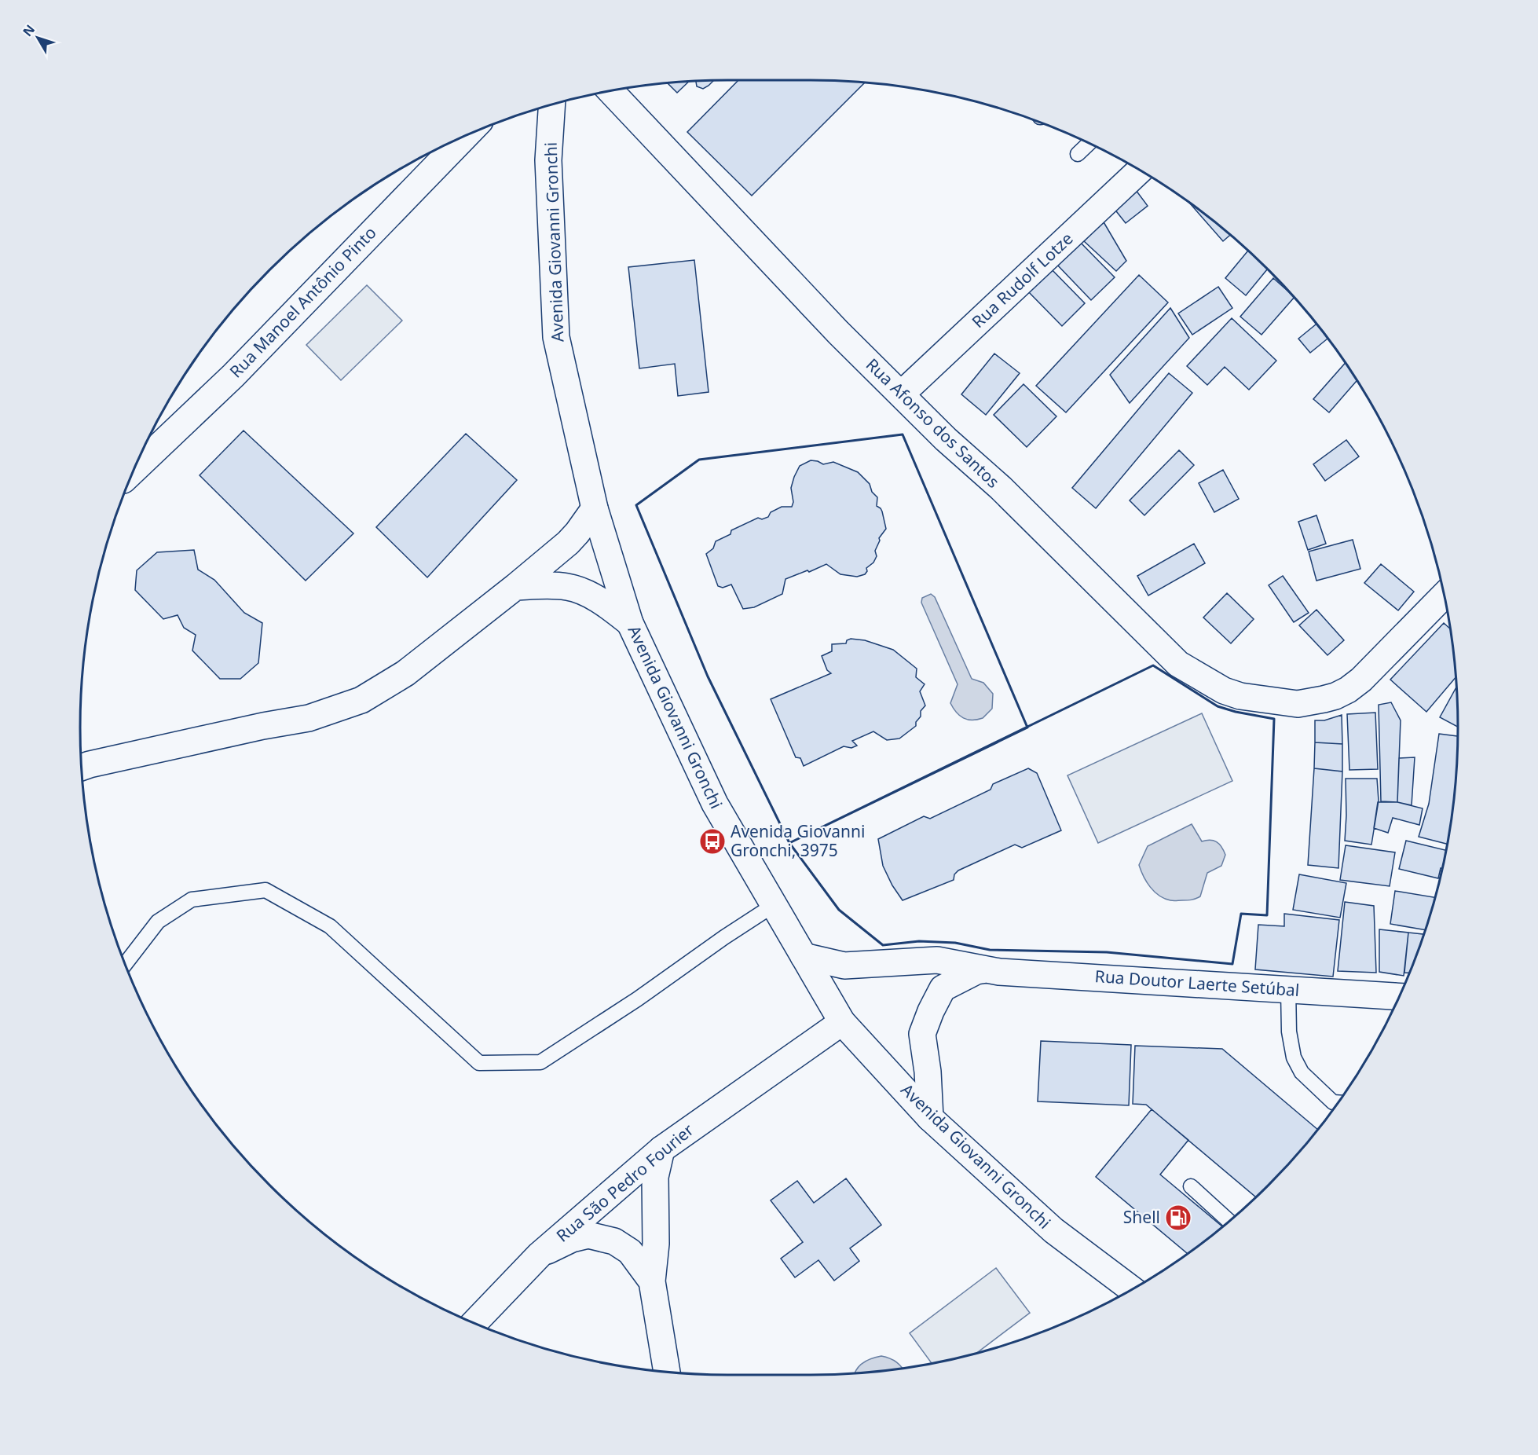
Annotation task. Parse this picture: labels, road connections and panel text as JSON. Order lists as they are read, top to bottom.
{
  "streets": {
    "street": [
      "Avenida Giovanni Gronchi",
      "Rua Rudolf Lotze",
      "Rua Manoel Antônio Pinto",
      "Rua Afonso dos Santos",
      "Rua Doutor Laerte Setúbal",
      "Rua São Pedro Fourier"
    ]
  },
  "crossings": [
    ["Avenida Giovanni Gronchi", "Rua Doutor Laerte Setúbal"],
    ["Avenida Giovanni Gronchi", "Rua São Pedro Fourier"],
    ["Rua Rudolf Lotze", "Rua Afonso dos Santos"]
  ],
  "places": {
    "bus stop": ["Avenida Giovanni Gronchi, 3975"],
    "fuel station": ["Shell"]
  },
  "north": "top left"
}
